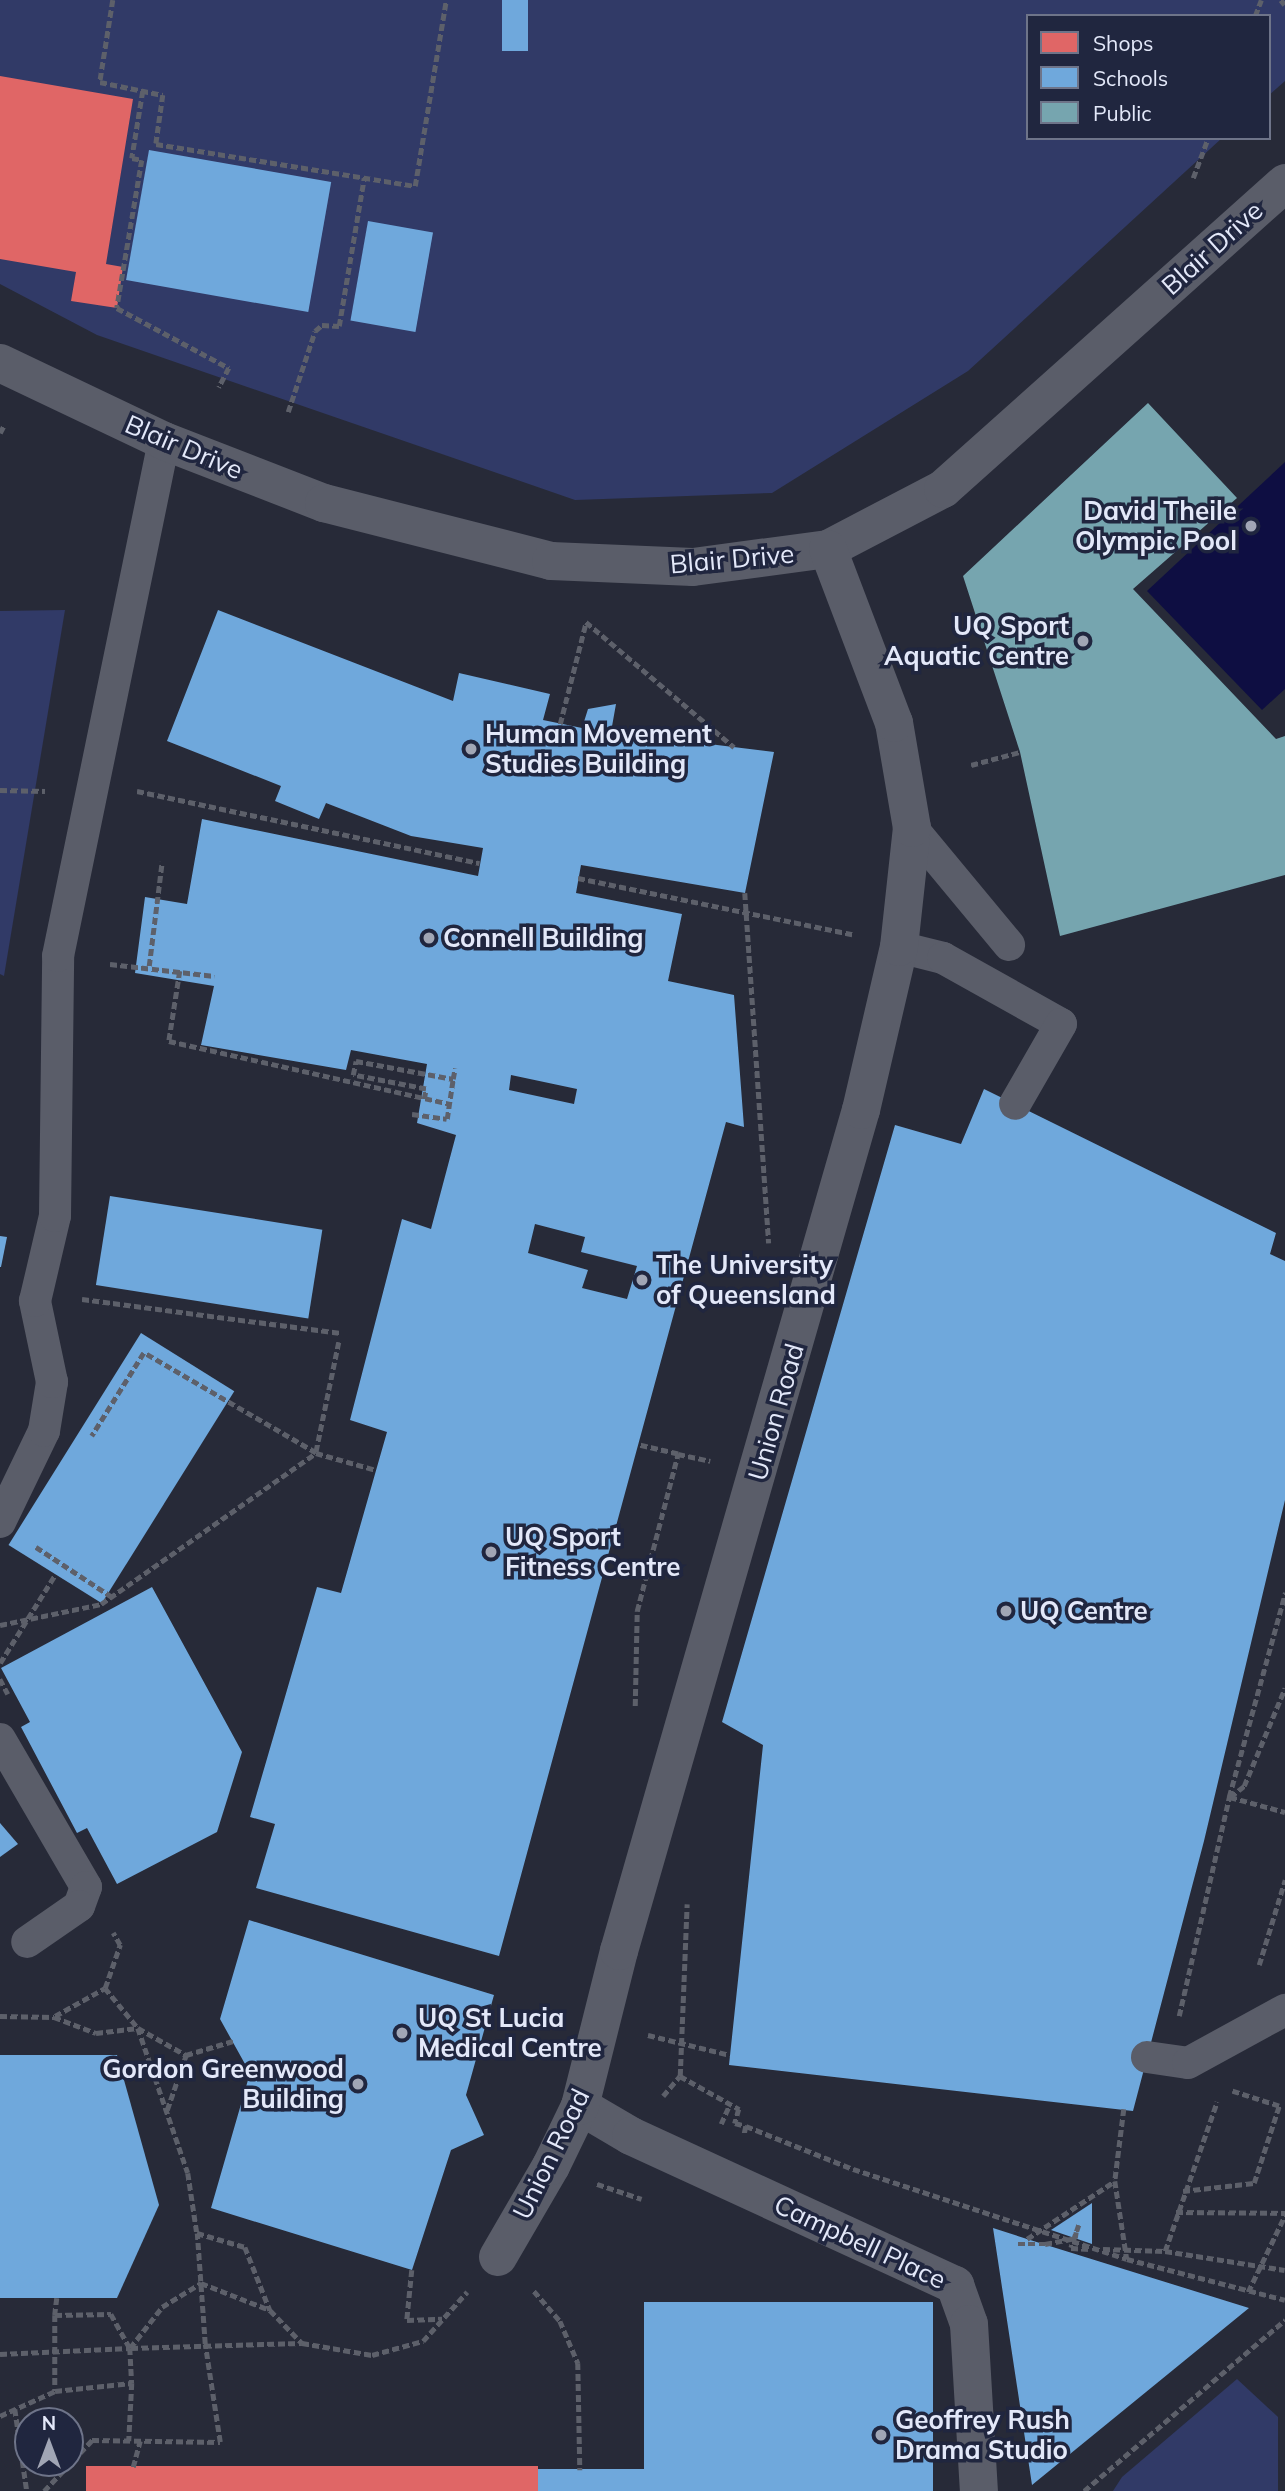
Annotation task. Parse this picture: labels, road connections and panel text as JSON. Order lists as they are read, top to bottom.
{
  "streets": {
    "street": ["Blair Drive", "Union Road", "Campbell Place"]
  },
  "crossings": [
    ["Blair Drive", "Union Road"],
    ["Union Road", "Campbell Place"]
  ],
  "places": [
    "David Theile Olympic Pool",
    "UQ Sport Aquatic Centre",
    "Human Movement Studies Building",
    "Connell Building",
    "The University of Queensland",
    "UQ Sport Fitness Centre",
    "UQ Centre",
    "UQ St Lucia Medical Centre",
    "Gordon Greenwood Building",
    "Geoffrey Rush Drama Studio"
  ],
  "legend": ["Shops", "Schools", "Public"],
  "north": "top"
}
